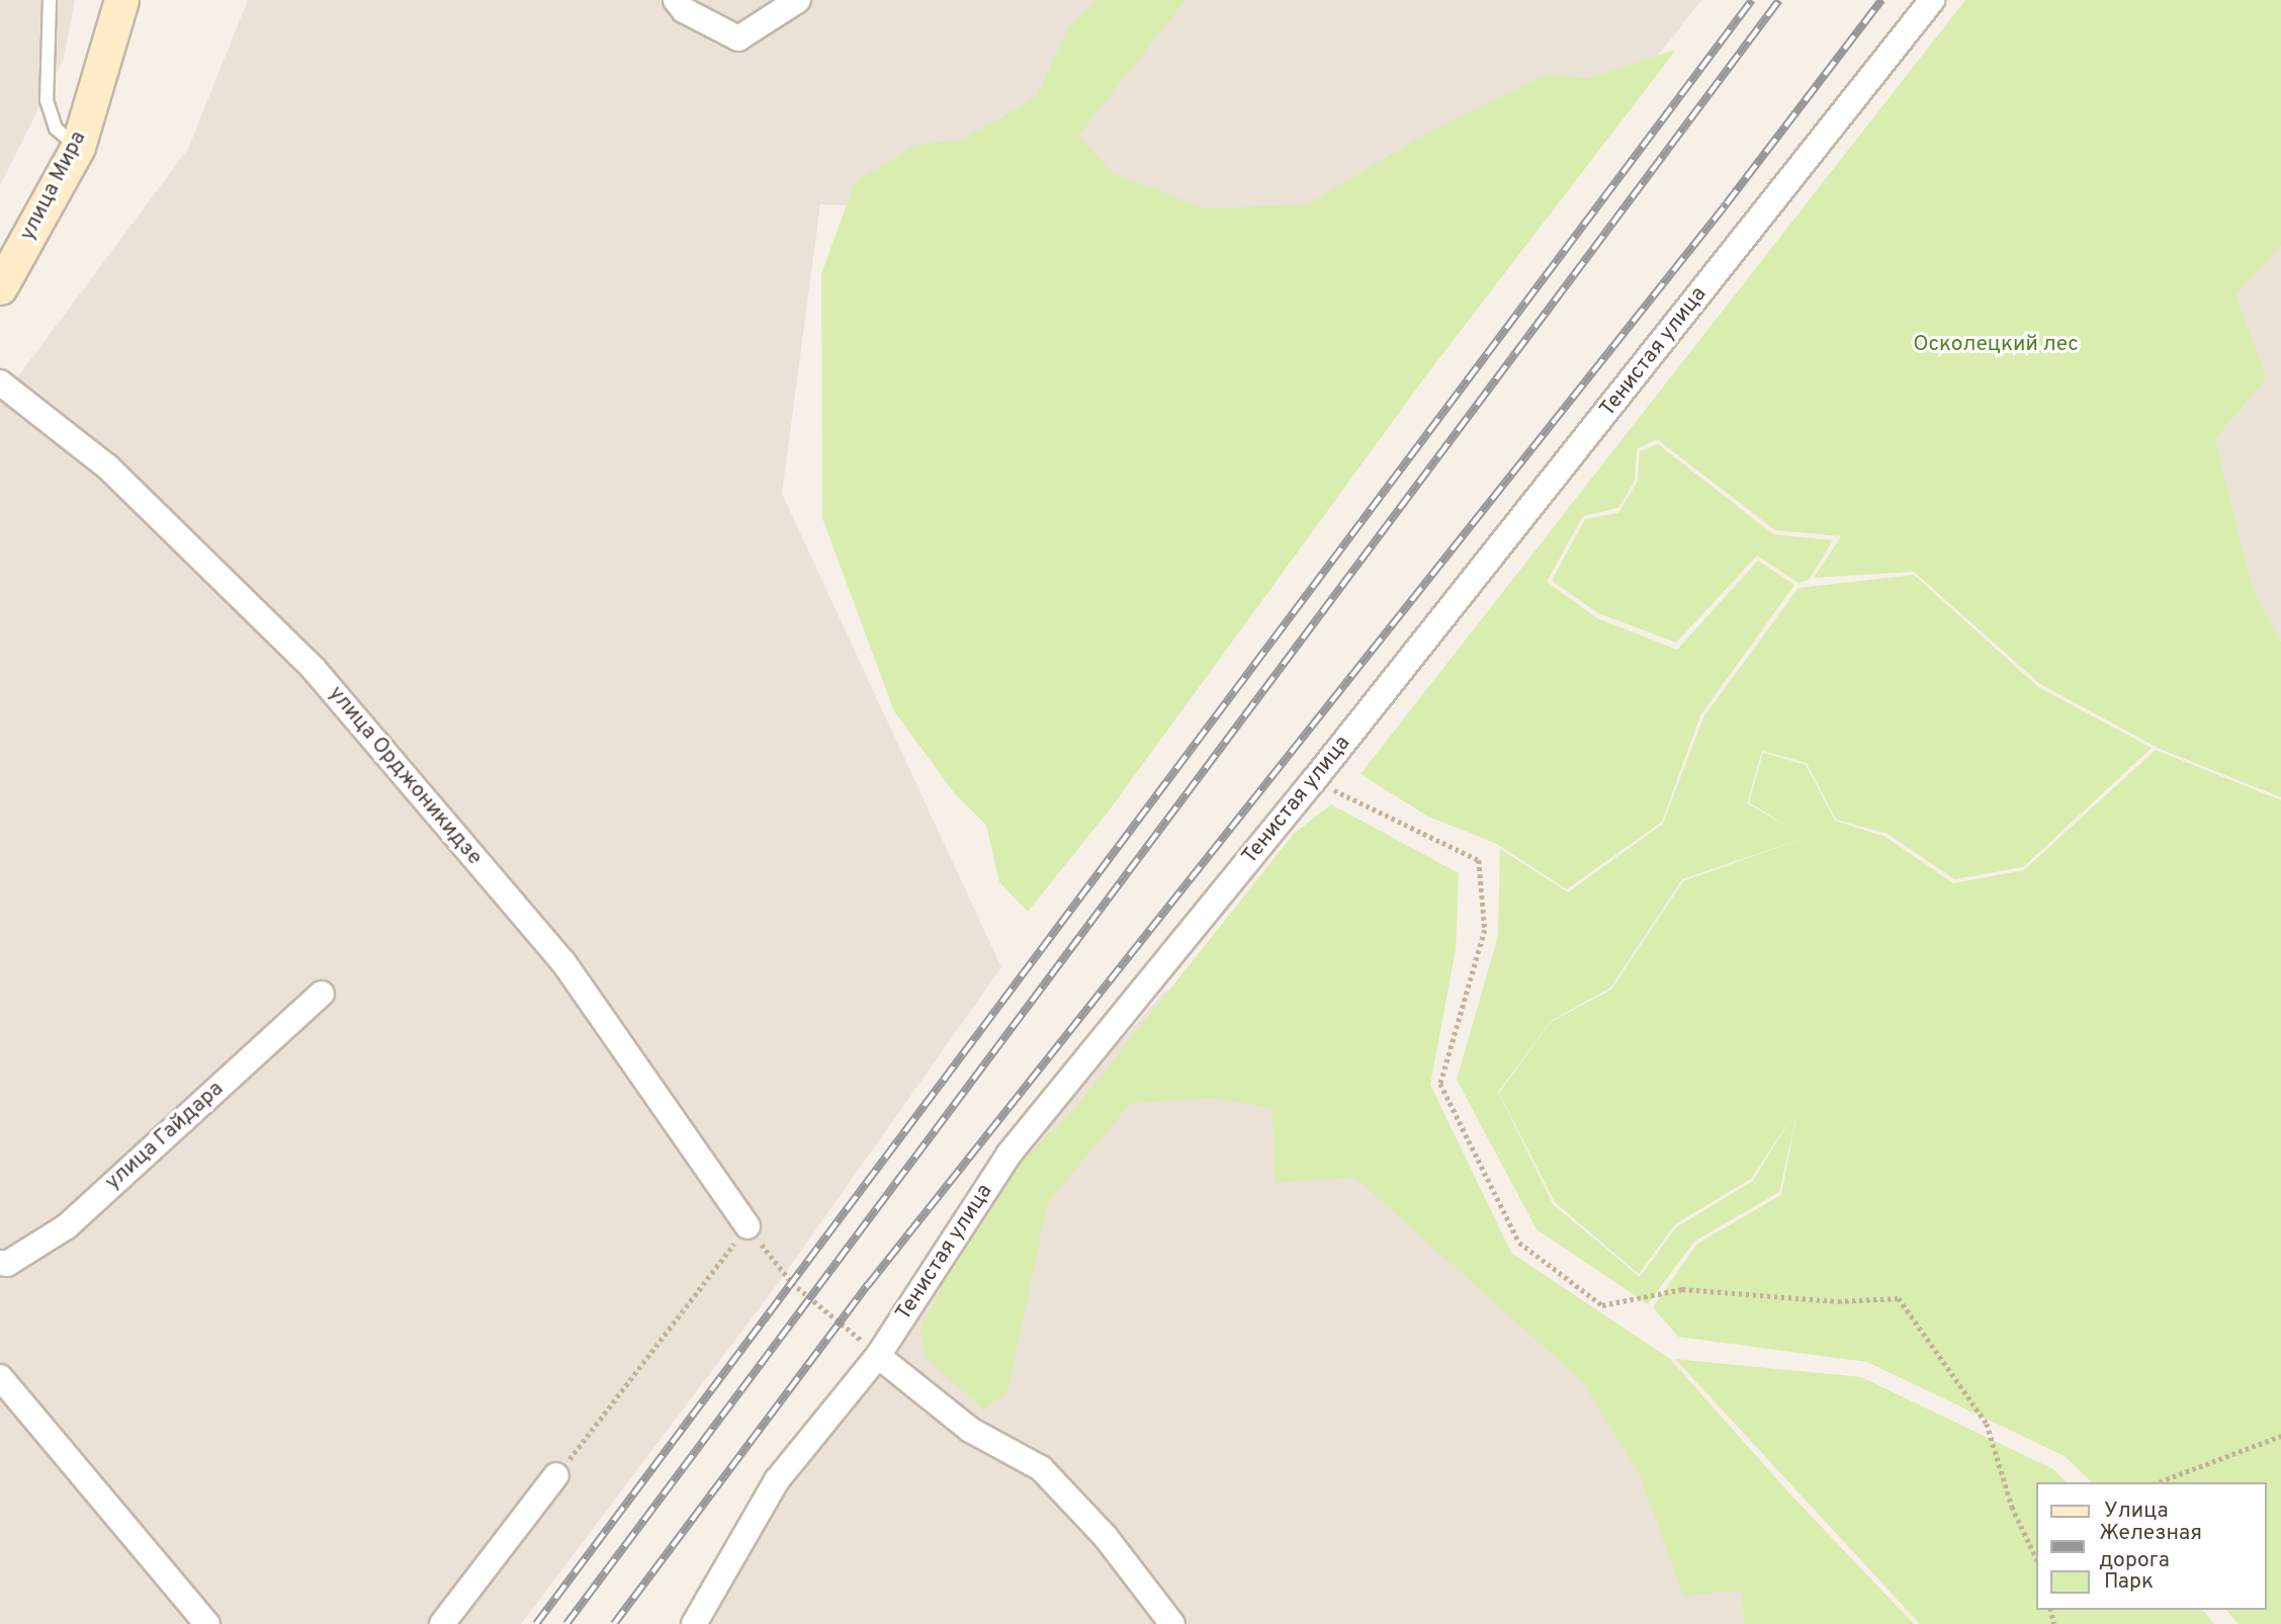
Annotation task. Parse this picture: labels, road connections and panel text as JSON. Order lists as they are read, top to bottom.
{
  "streets": {
    "main road": ["улица Мира"],
    "street": ["Тенистая улица", "улица Орджоникидзе", "улица Гайдара"]
  },
  "parks": ["Осколецкий лес"],
  "legend": ["Улица", "Железная дорога", "Парк"]
}
